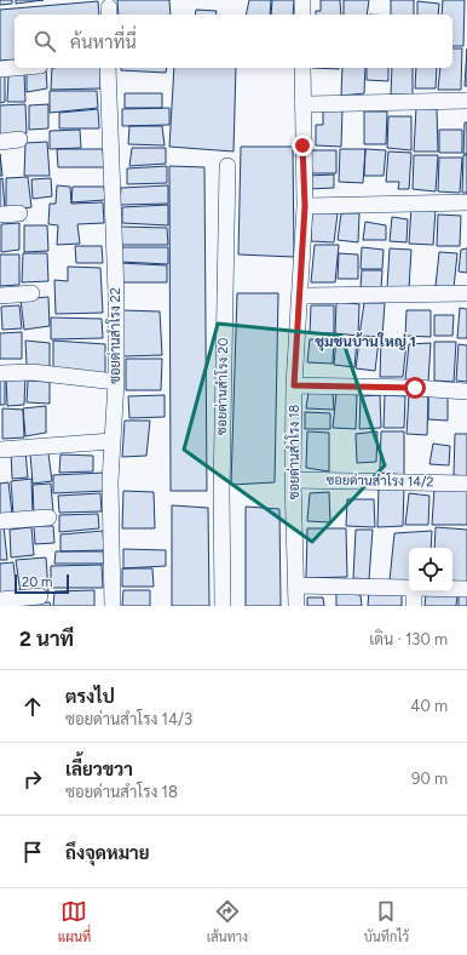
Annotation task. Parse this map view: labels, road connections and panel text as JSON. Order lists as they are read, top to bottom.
{
  "streets": {
    "street": [
      "ซอยด่านสำโรง 22",
      "ซอยด่านสำโรง 20",
      "ซอยด่านสำโรง 18",
      "ซอยด่านสำโรง 14/2"
    ]
  },
  "crossings": [
    ["ซอยด่านสำโรง 18", "ซอยด่านสำโรง 14/2"]
  ],
  "districts": ["ชุมชนบ้านใหญ่ 1"],
  "scale_bar": "20 m",
  "page": {
    "search": "ค้นหาที่นี่",
    "scale": "20 m",
    "heading": ["2 นาที", "เดิน · 130 m"],
    "list": [
      ["ตรงไป", "ซอยด่านสำโรง 14/3", "40 m"],
      ["เลี้ยวขวา", "ซอยด่านสำโรง 18", "90 m"],
      "ถึงจุดหมาย"
    ],
    "nav": ["แผนที่", "เส้นทาง", "บันทึกไว้"]
  }
}
